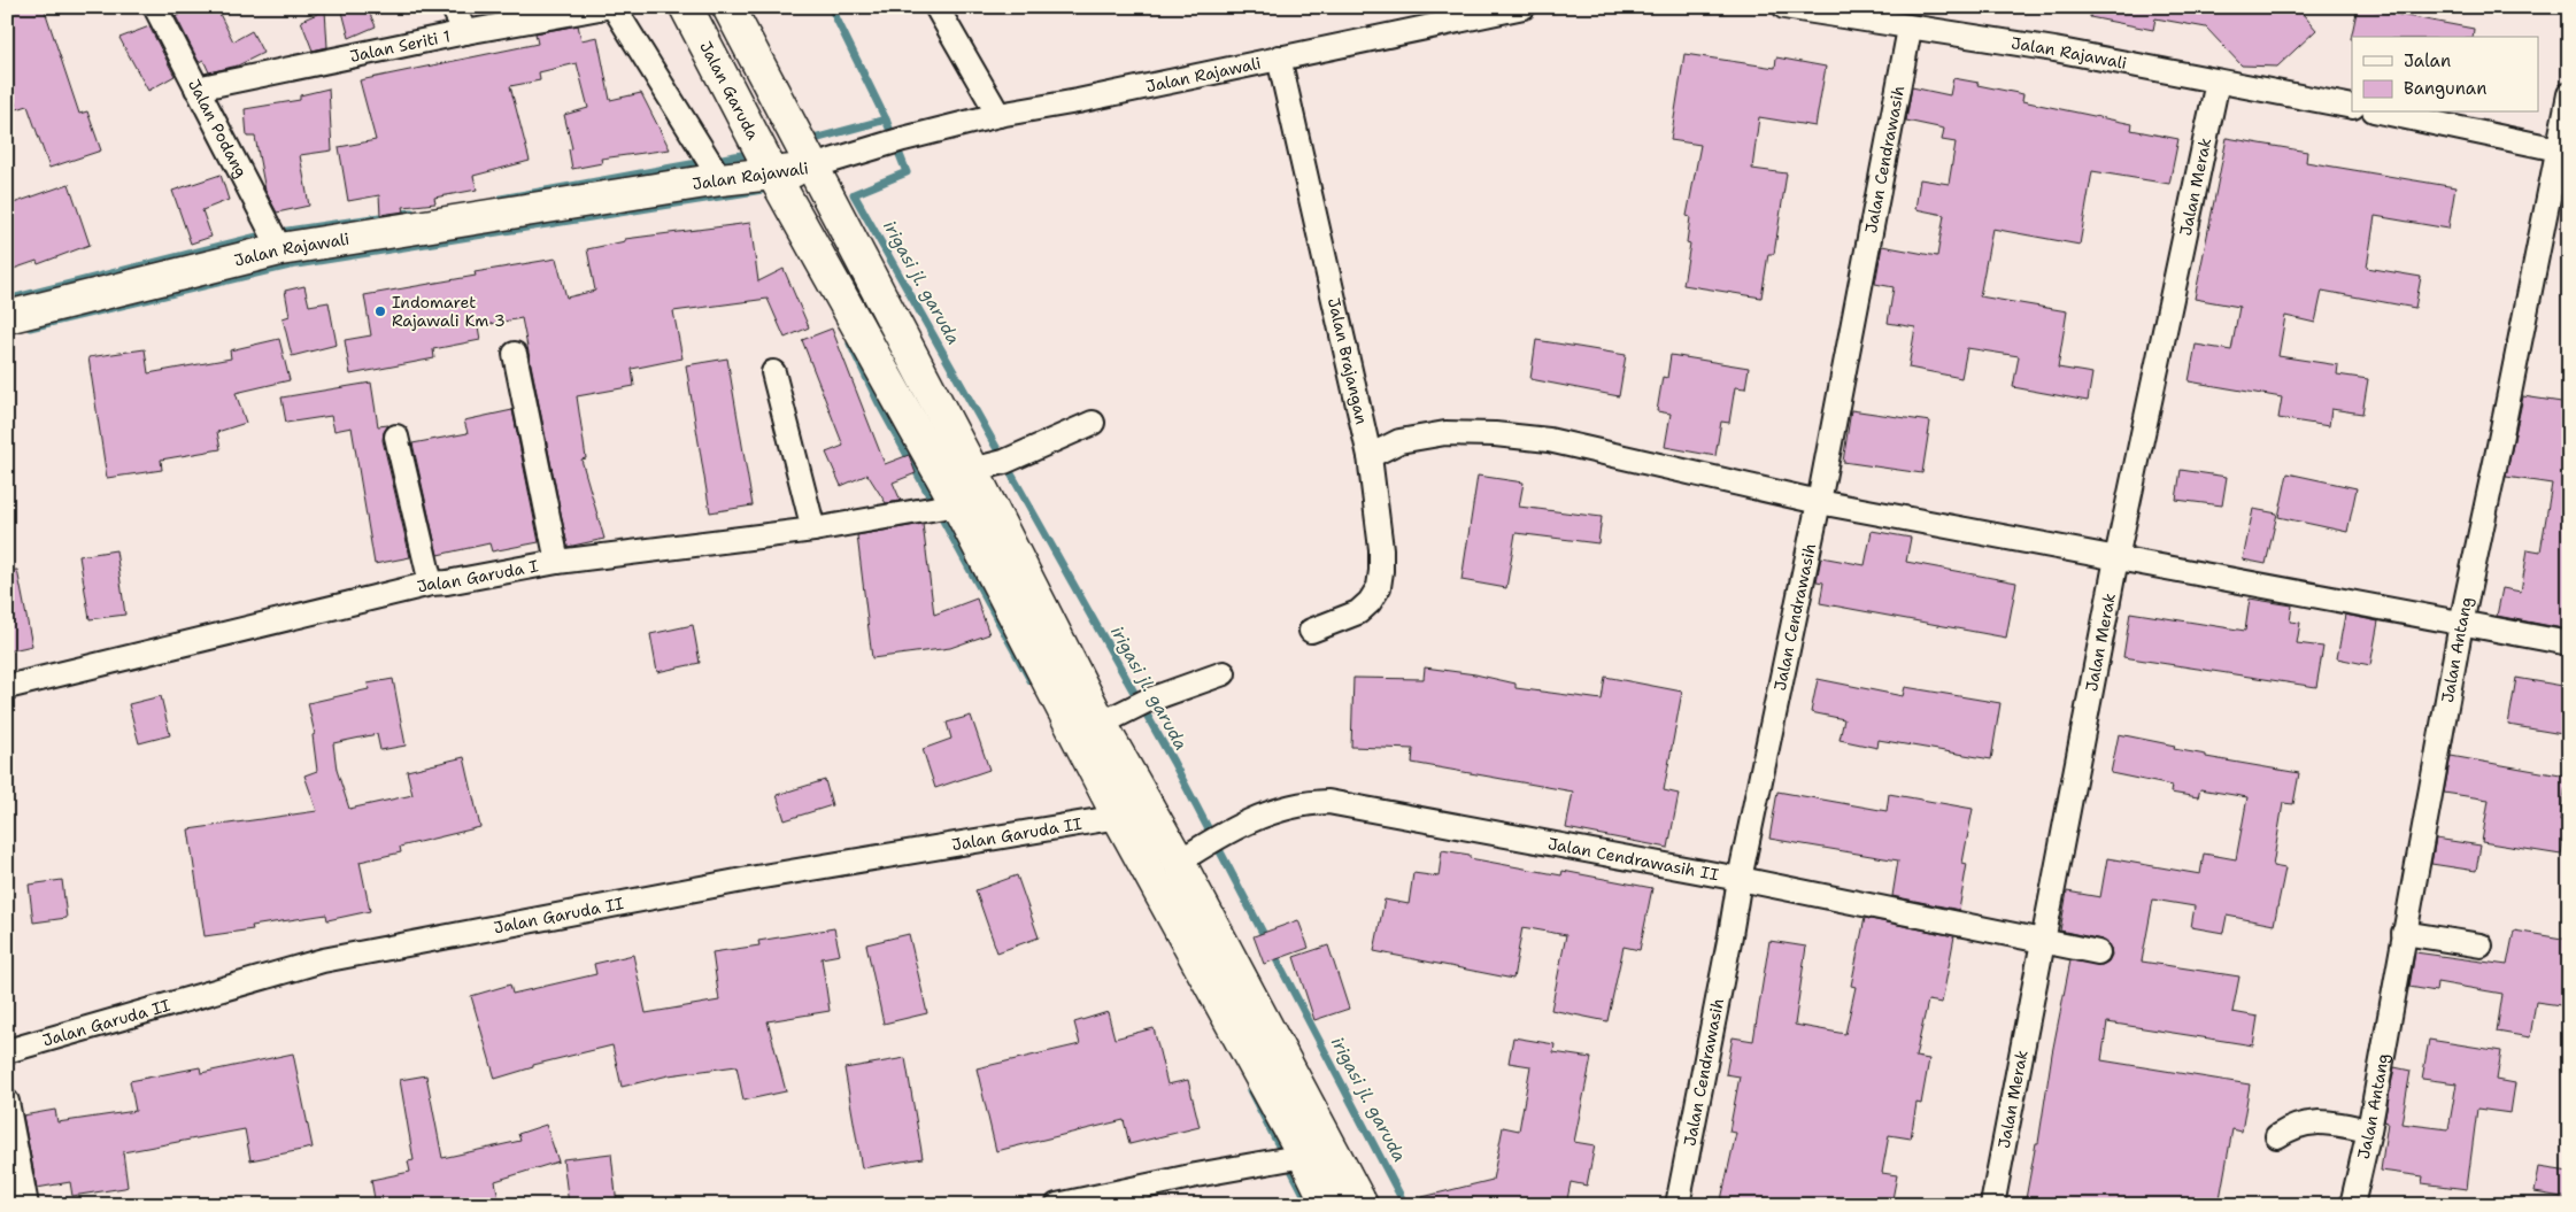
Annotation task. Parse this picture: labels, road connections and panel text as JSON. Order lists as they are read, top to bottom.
{
  "streets": {
    "main road": ["Jalan Rajawali", "Jalan Garuda"],
    "street": [
      "Jalan Seriti 1",
      "Jalan Podang",
      "Jalan Cendrawasih",
      "Jalan Merak",
      "Jalan Brajangan",
      "Jalan Garuda I",
      "Jalan Antang",
      "Jalan Garuda II",
      "Jalan Cendrawasih II"
    ]
  },
  "crossings": [
    ["Jalan Seriti 1", "Jalan Podang"],
    ["Jalan Rajawali", "Jalan Garuda"],
    ["Jalan Rajawali", "Jalan Podang"],
    ["Jalan Rajawali", "Jalan Cendrawasih"],
    ["Jalan Rajawali", "Jalan Merak"],
    ["Jalan Rajawali", "Jalan Brajangan"],
    ["Jalan Garuda", "Jalan Garuda I"],
    ["Jalan Garuda", "Jalan Garuda II"],
    ["Jalan Cendrawasih", "Jalan Cendrawasih II"],
    ["Jalan Merak", "Jalan Cendrawasih II"]
  ],
  "water": ["irigasi jl. garuda"],
  "places": ["Indomaret Rajawali Km 3"],
  "legend": ["Jalan", "Bangunan"]
}
